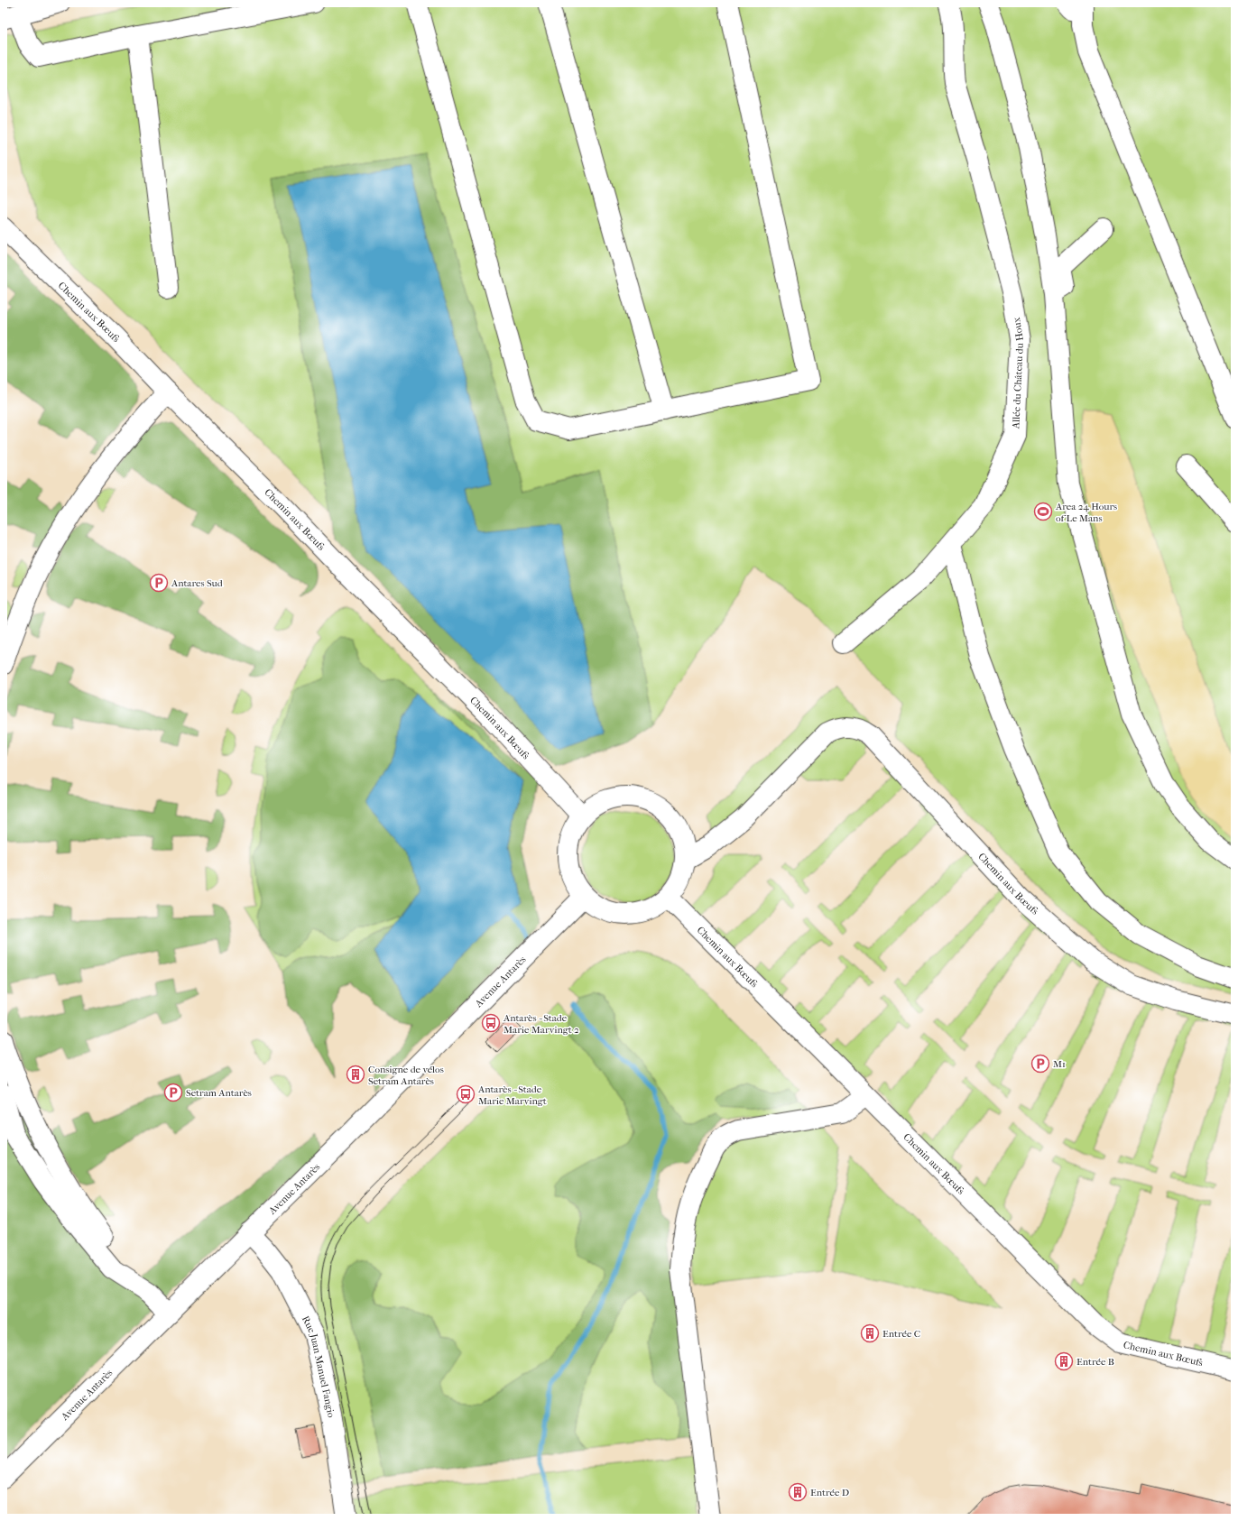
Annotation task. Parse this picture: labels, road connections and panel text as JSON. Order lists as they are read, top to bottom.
{
  "streets": {
    "street": [
      "Chemin aux Bœufs",
      "Allée du Château du Houx",
      "Avenue Antarès",
      "Rue Juan Manuel Fangio"
    ]
  },
  "crossings": [
    ["Chemin aux Bœufs", "Avenue Antarès"],
    ["Avenue Antarès", "Rue Juan Manuel Fangio"]
  ],
  "places": {
    "sports": ["Area 24 Hours of Le Mans"],
    "parking": ["Antares Sud", "M1", "Setram Antarès"],
    "bus stop": ["Antarès - Stade Marie Marvingt 2", "Antarès - Stade Marie Marvingt"],
    "building": [
      "Consigne de vélos Setram Antarès",
      "Entrée C",
      "Entrée B",
      "Entrée D"
    ]
  }
}
